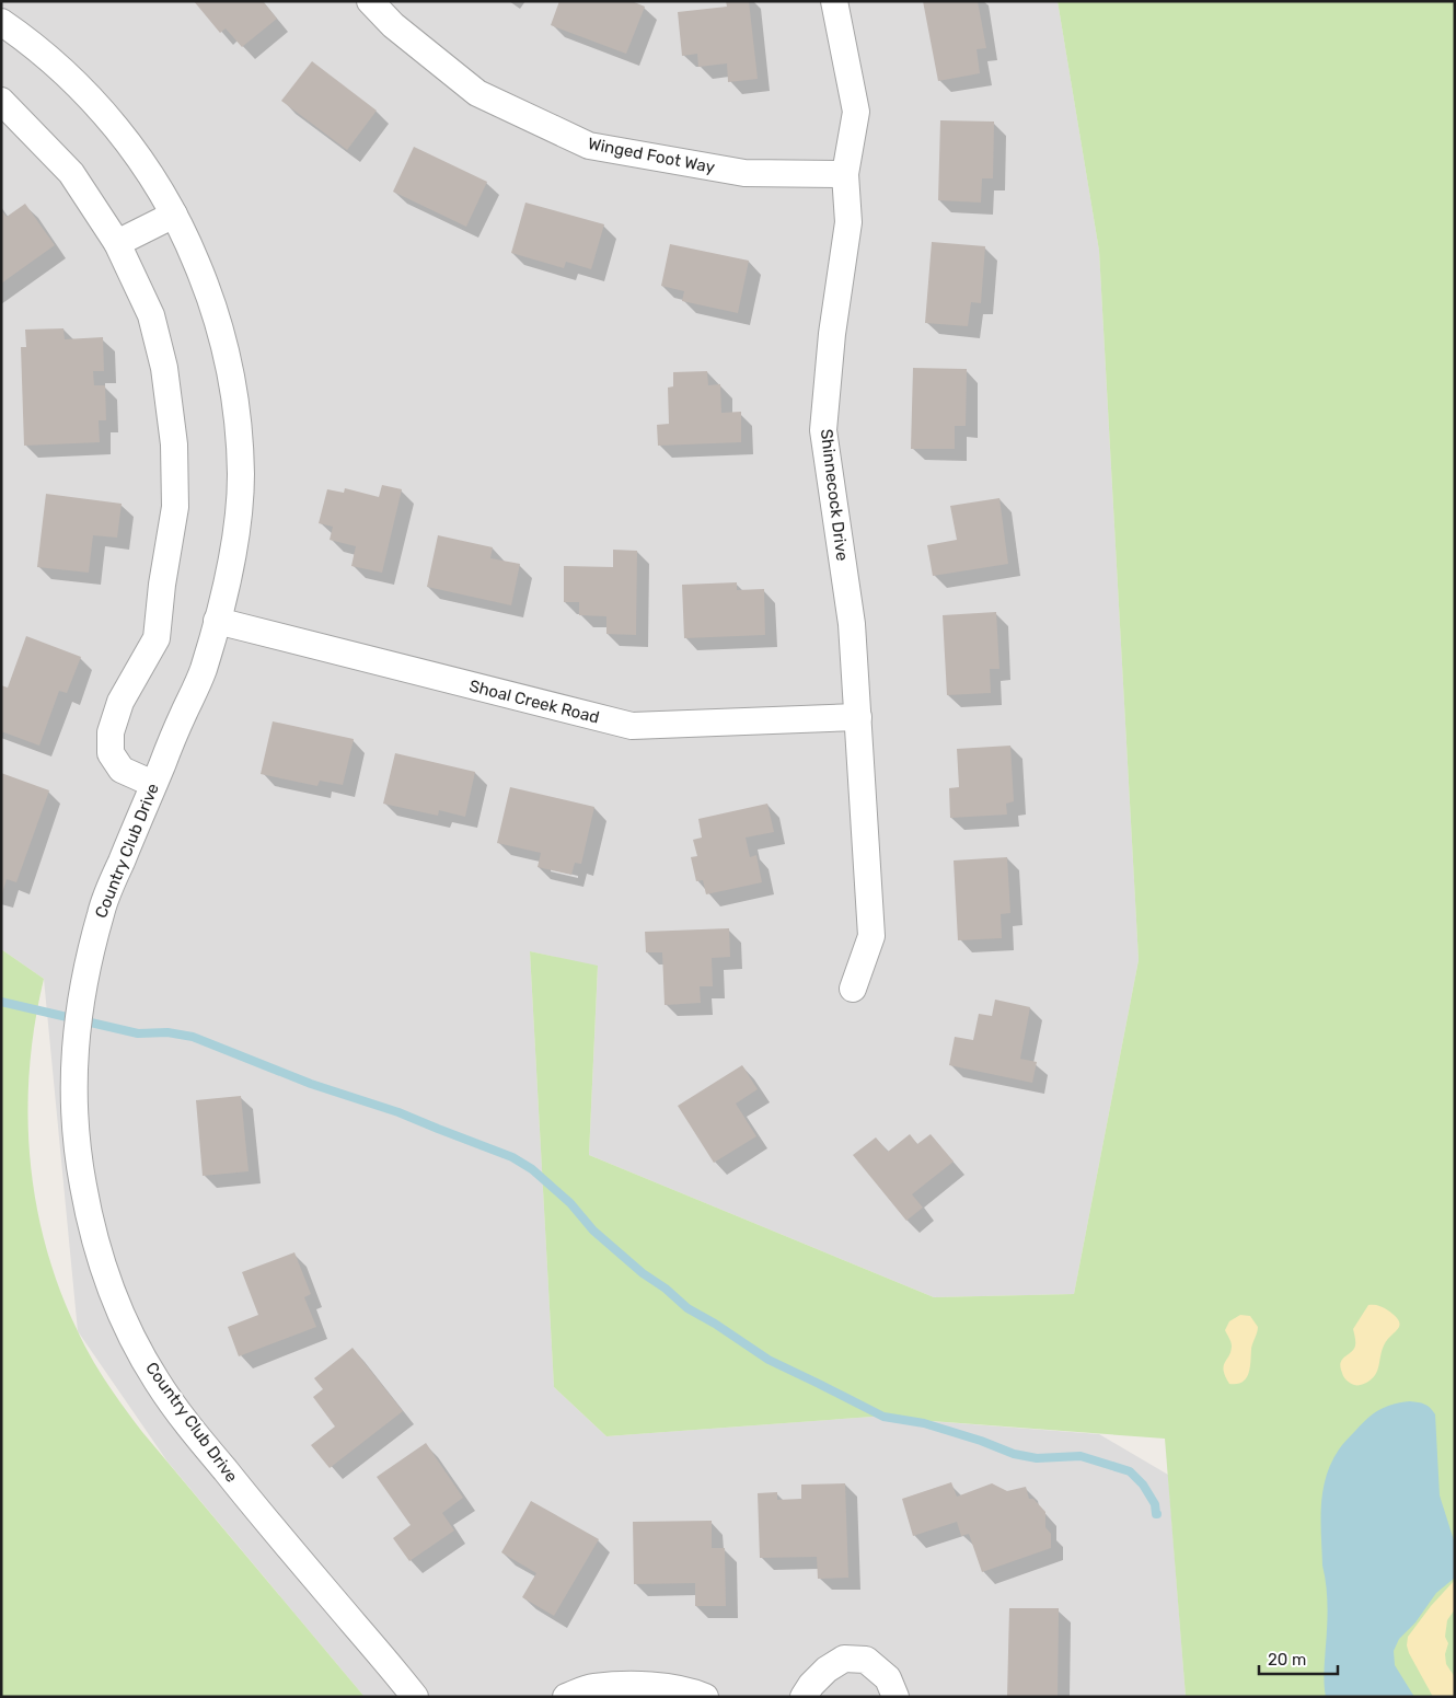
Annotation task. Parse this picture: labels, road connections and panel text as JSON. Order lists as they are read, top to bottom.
{
  "streets": {
    "street": [
      "Winged Foot Way",
      "Shinnecock Drive",
      "Shoal Creek Road",
      "Country Club Drive"
    ]
  },
  "crossings": [
    ["Winged Foot Way", "Shinnecock Drive"],
    ["Shinnecock Drive", "Shoal Creek Road"],
    ["Shoal Creek Road", "Country Club Drive"]
  ],
  "scale_bar": "20 m"
}
